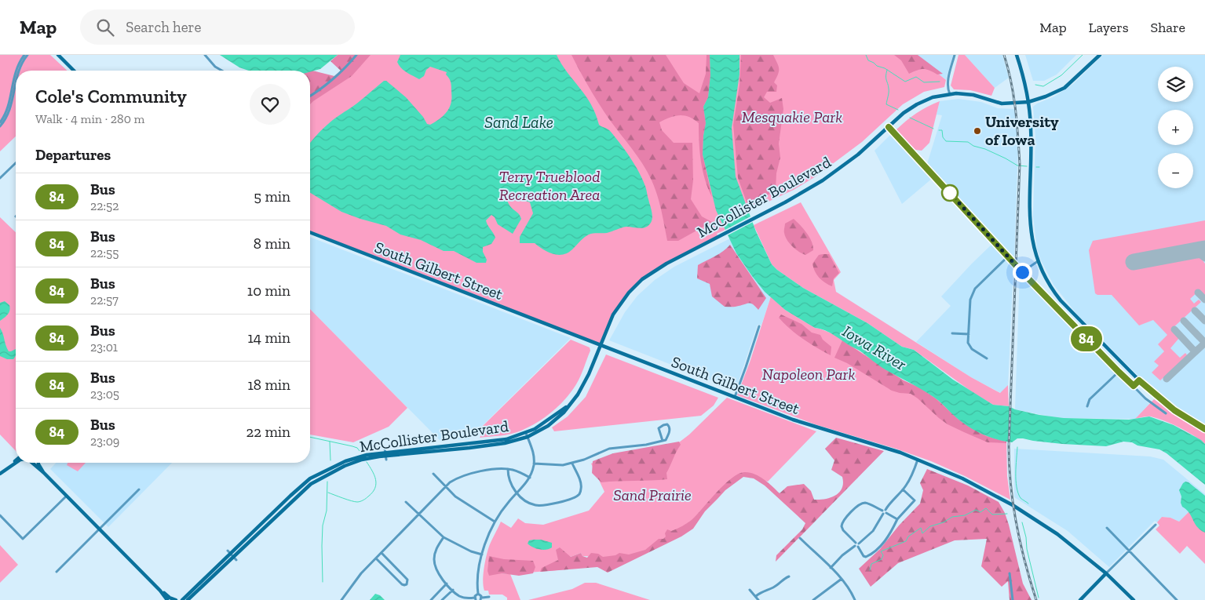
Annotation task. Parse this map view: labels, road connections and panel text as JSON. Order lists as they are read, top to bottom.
{
  "streets": {
    "main road": ["McCollister Boulevard", "South Gilbert Street"]
  },
  "crossings": [
    ["McCollister Boulevard", "South Gilbert Street"]
  ],
  "water": ["Sand Lake", "Iowa River"],
  "parks": [
    "Mesquakie Park",
    "Terry Trueblood Recreation Area",
    "Napoleon Park",
    "Sand Prairie"
  ],
  "places": ["University of Iowa"],
  "lines": ["bus line 84"],
  "page": {
    "header": "Map",
    "search": "Search here",
    "nav": ["Map", "Layers", "Share"],
    "on_map": "84",
    "map_buttons": ["+", "−"],
    "heading": [
      ["Cole's Community", "Walk · 4 min · 280 m"],
      "Departures"
    ],
    "list": [
      {
        "mark": "84",
        "name": "Bus",
        "note": "22:52",
        "value": "5 min"
      },
      {
        "mark": "84",
        "name": "Bus",
        "note": "22:55",
        "value": "8 min"
      },
      {
        "mark": "84",
        "name": "Bus",
        "note": "22:57",
        "value": "10 min"
      },
      {
        "mark": "84",
        "name": "Bus",
        "note": "23:01",
        "value": "14 min"
      },
      {
        "mark": "84",
        "name": "Bus",
        "note": "23:05",
        "value": "18 min"
      },
      {
        "mark": "84",
        "name": "Bus",
        "note": "23:09",
        "value": "22 min"
      }
    ]
  }
}
